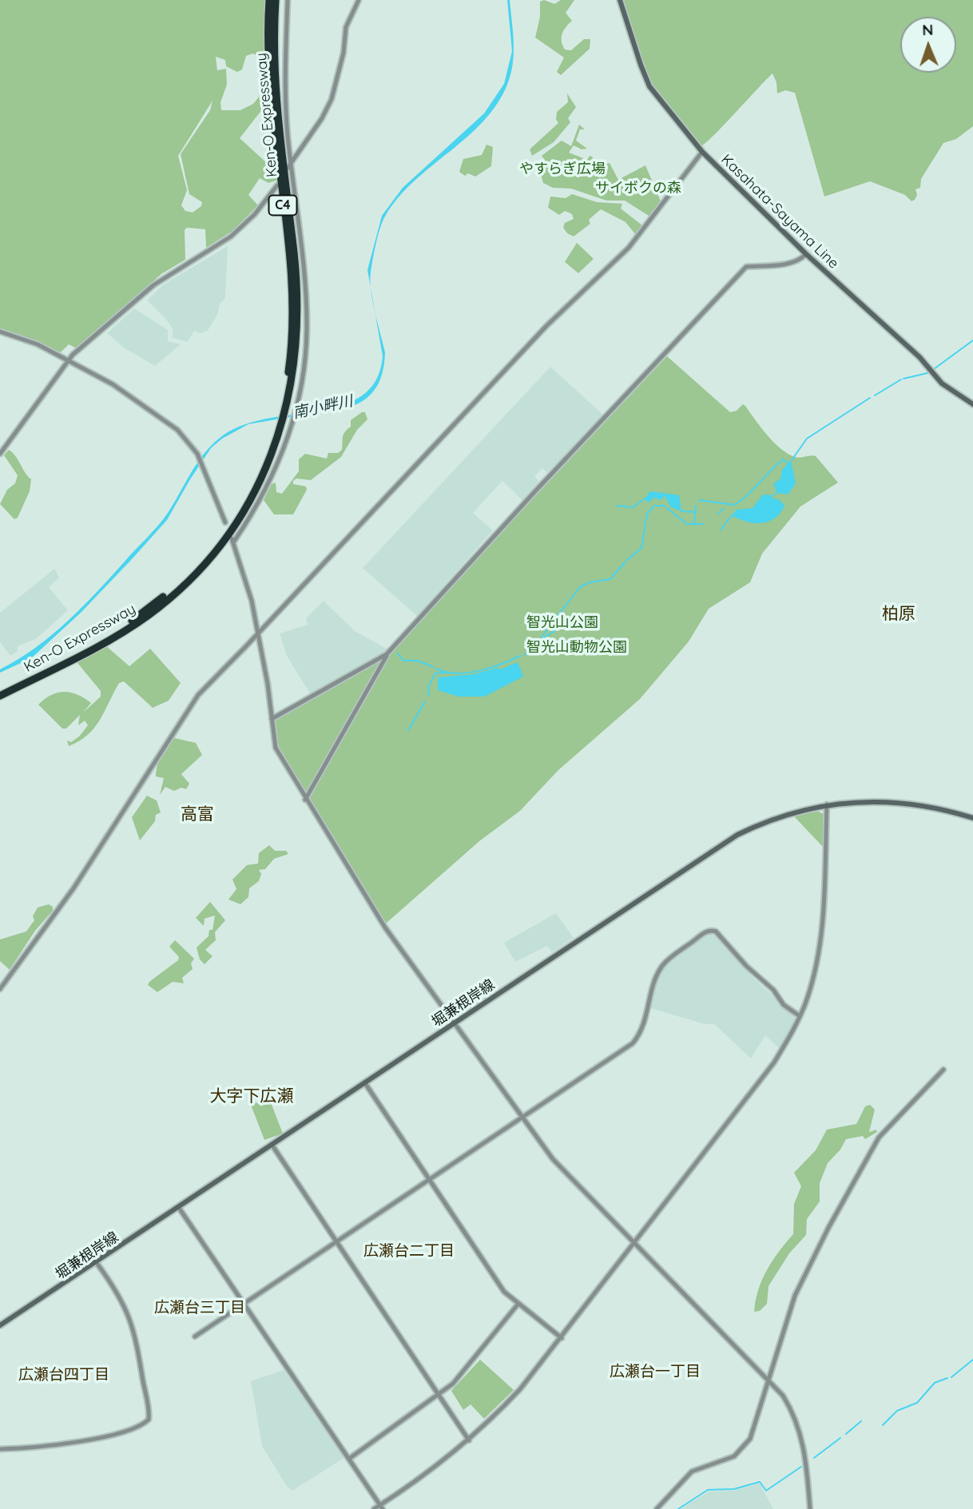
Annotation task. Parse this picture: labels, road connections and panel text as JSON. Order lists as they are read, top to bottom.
{
  "streets": {
    "highway": ["Ken-O Expressway", "C4"],
    "main road": ["Kasahata-Sayama Line", "堀兼根岸線"]
  },
  "districts": [
    "柏原",
    "高富",
    "大字下広瀬",
    "広瀬台二丁目",
    "広瀬台三丁目",
    "広瀬台一丁目",
    "広瀬台四丁目"
  ],
  "water": ["南小畔川"],
  "parks": [
    "やすらぎ広場",
    "サイボクの森",
    "智光山公園",
    "智光山動物公園"
  ],
  "north": "top"
}
